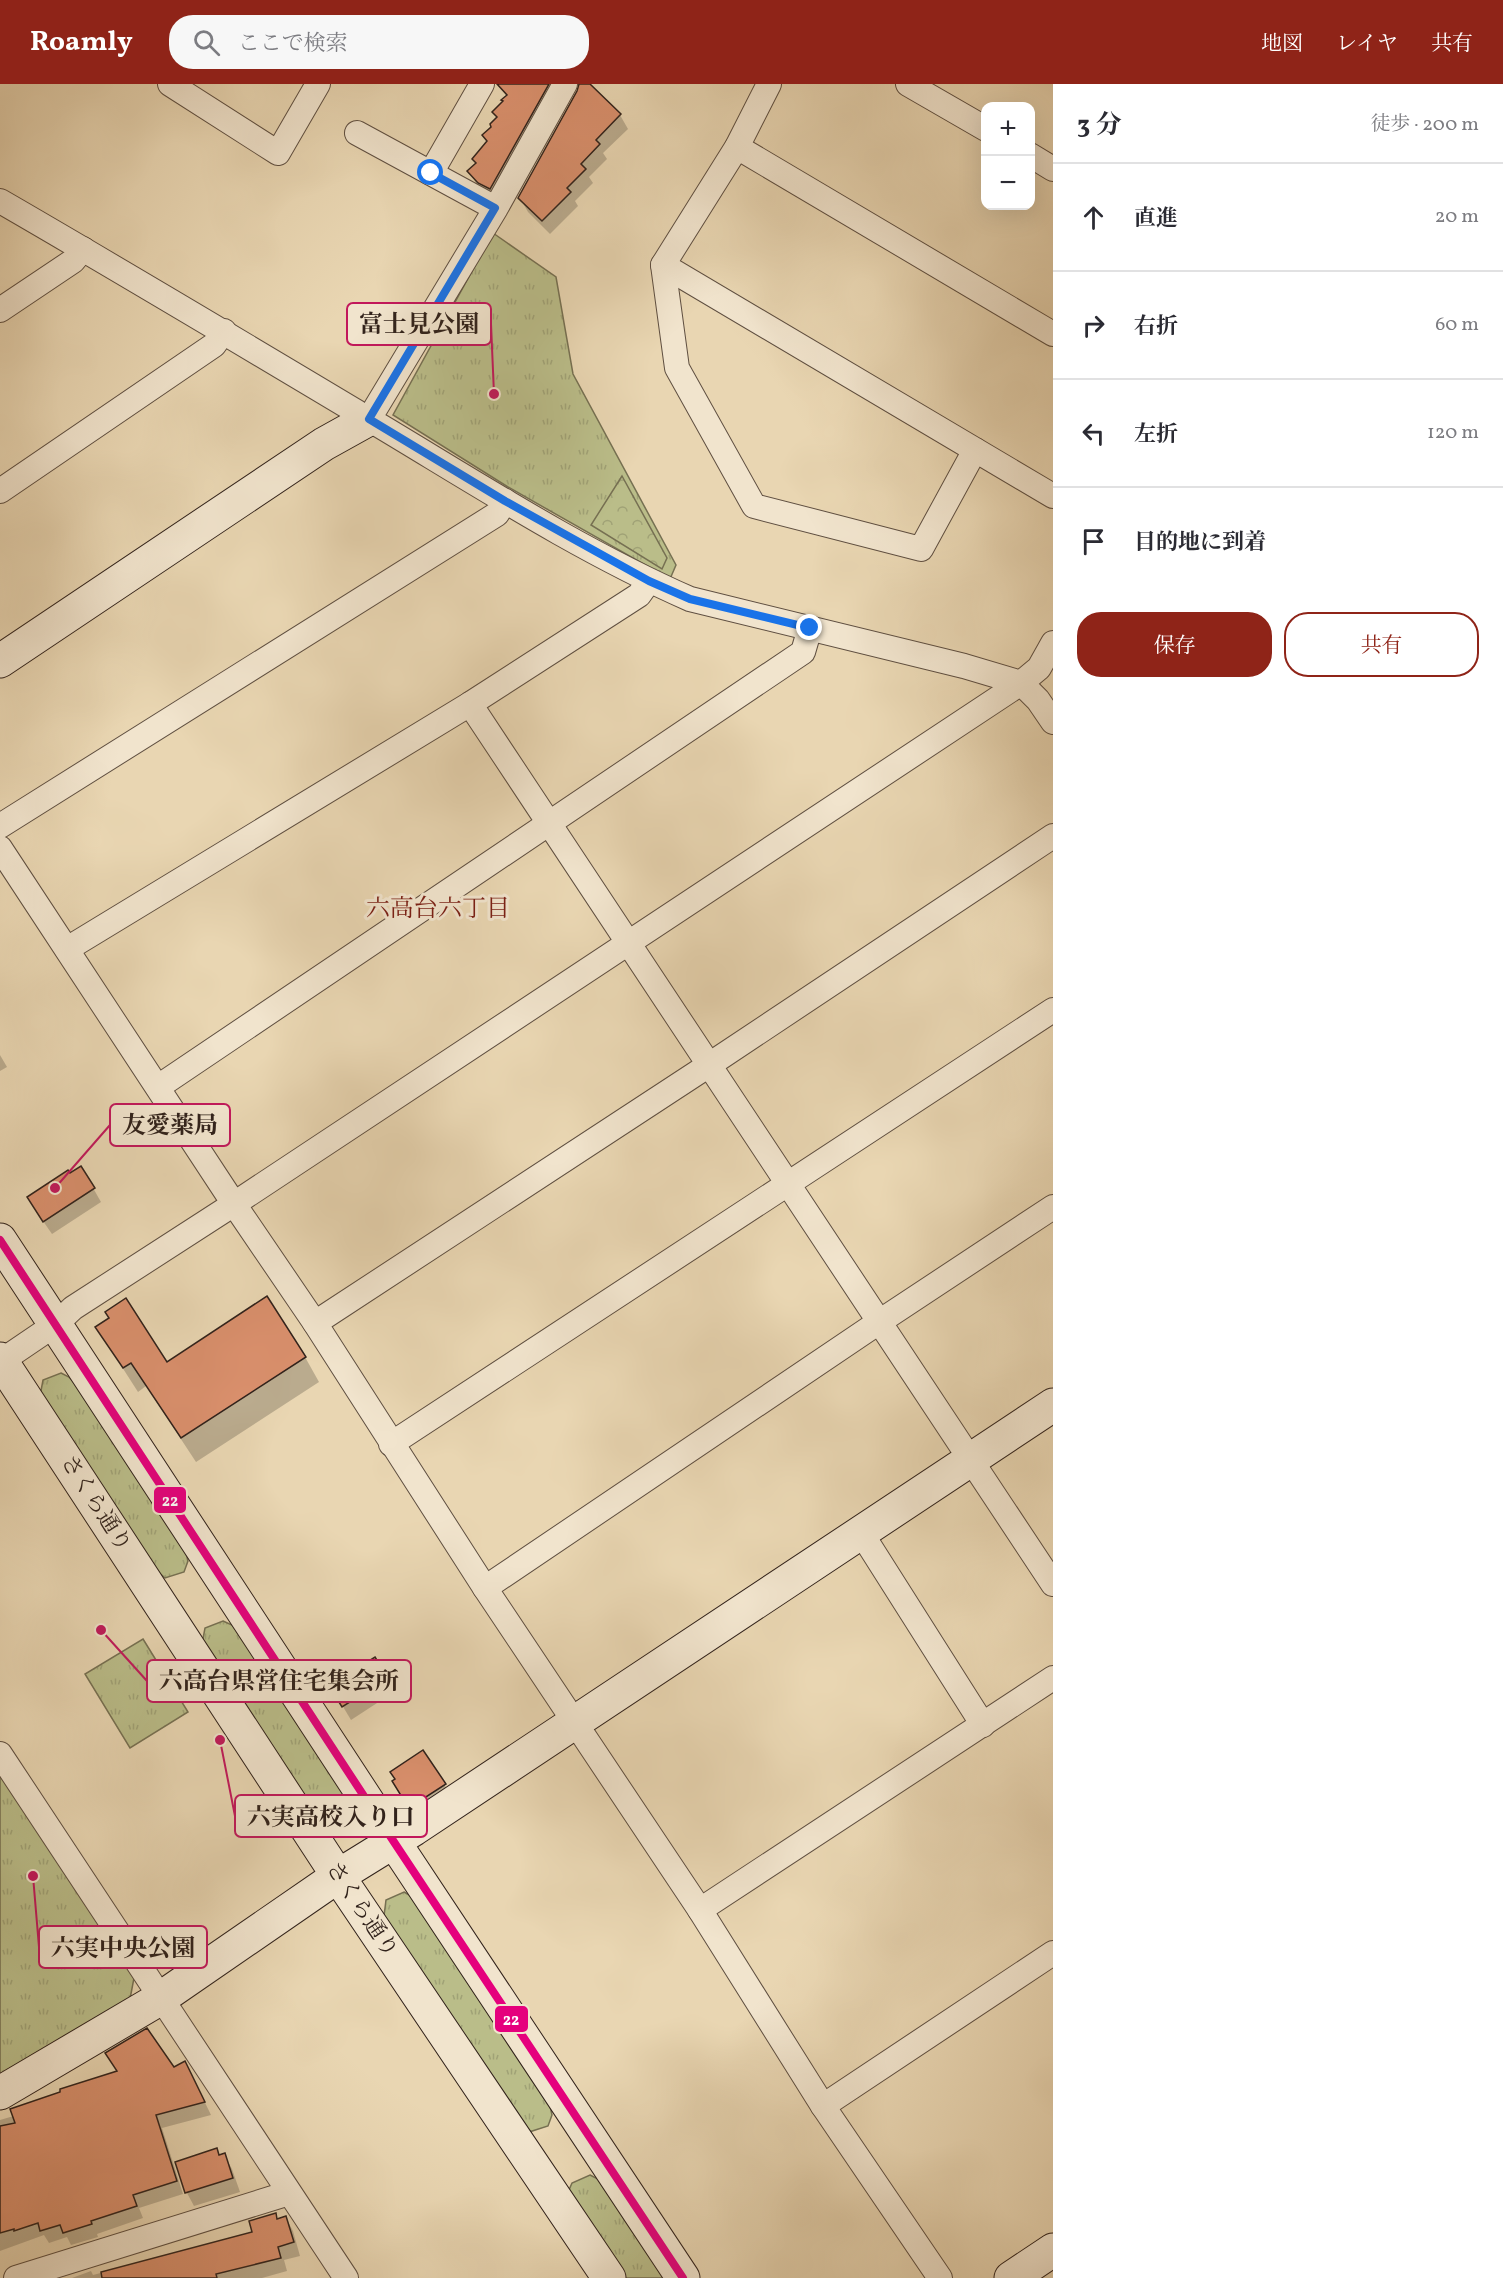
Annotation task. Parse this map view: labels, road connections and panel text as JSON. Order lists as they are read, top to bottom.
{
  "streets": {
    "street": ["さくら通り"]
  },
  "districts": ["六高台六丁目"],
  "places": [
    "富士見公園",
    "友愛薬局",
    "六高台県営住宅集会所",
    "六実高校入り口",
    "六実中央公園"
  ],
  "lines": ["transit line 22"],
  "page": {
    "header": "Roamly",
    "search": "ここで検索",
    "nav": ["地図", "レイヤ", "共有"],
    "heading": ["3 分", "徒歩 · 200 m"],
    "map_buttons": ["+", "−"],
    "list": [
      ["直進", "20 m"],
      ["右折", "60 m"],
      ["左折", "120 m"],
      "目的地に到着"
    ],
    "buttons": ["保存", "共有"]
  }
}
